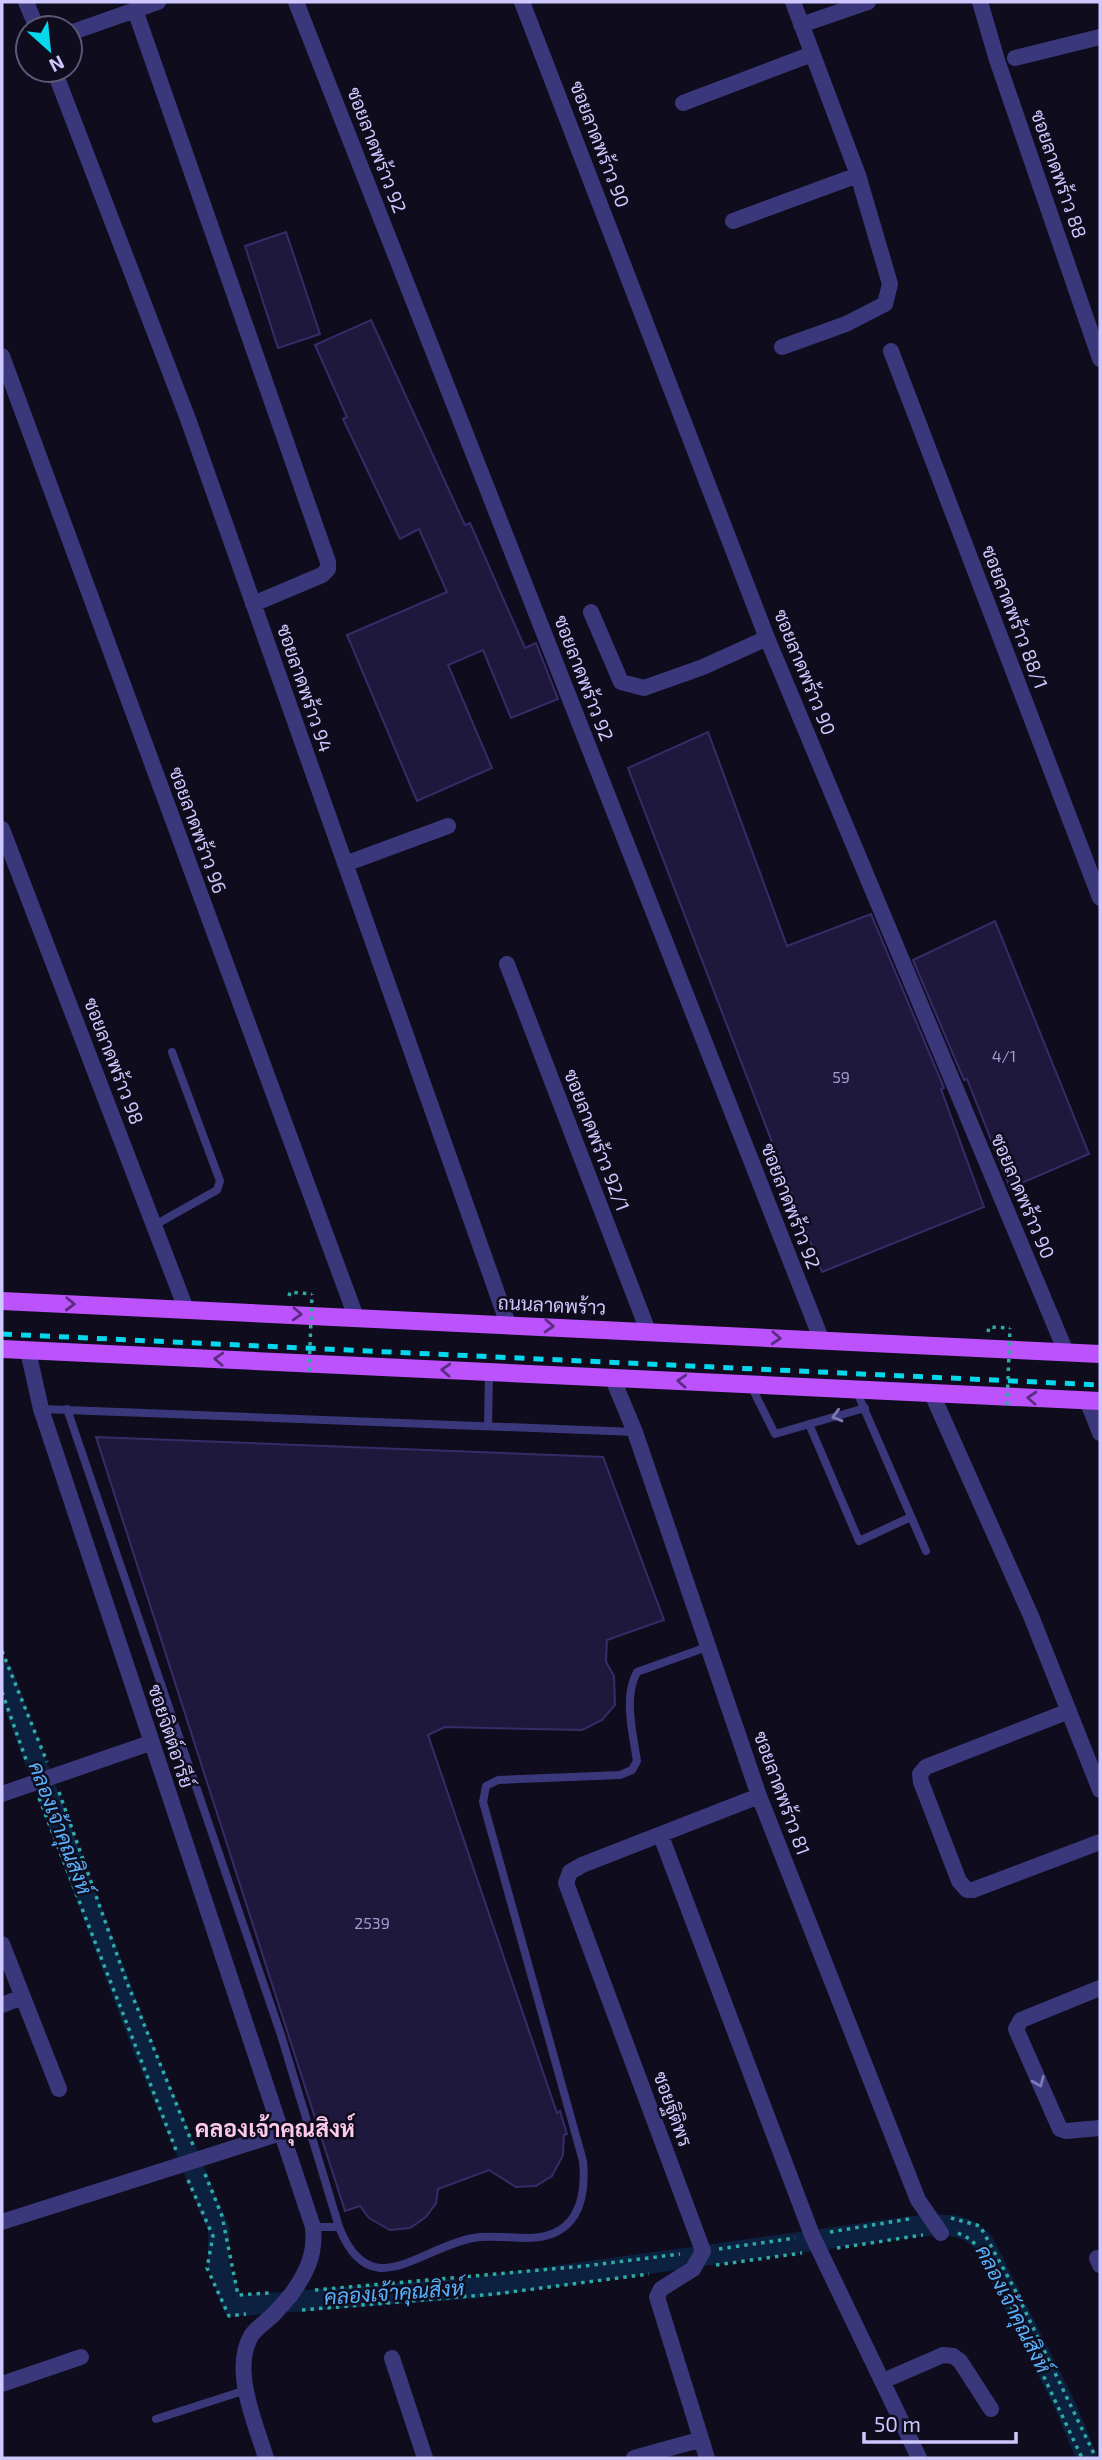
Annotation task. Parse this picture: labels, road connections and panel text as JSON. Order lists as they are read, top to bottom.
{
  "streets": {
    "main road": ["ถนนลาดพร้าว"],
    "street": [
      "ซอยลาดพร้าว 90",
      "ซอยลาดพร้าว 92",
      "ซอยลาดพร้าว 88",
      "ซอยลาดพร้าว 88/1",
      "ซอยลาดพร้าว 94",
      "ซอยลาดพร้าว 96",
      "ซอยลาดพร้าว 98",
      "ซอยลาดพร้าว 92/1",
      "ซอยจิตต์อารีย์",
      "ซอยลาดพร้าว 81",
      "ซอยฐิติพร"
    ]
  },
  "crossings": [
    ["ซอยลาดพร้าว 90", "ถนนลาดพร้าว"],
    ["ซอยลาดพร้าว 92", "ถนนลาดพร้าว"],
    ["ซอยลาดพร้าว 94", "ถนนลาดพร้าว"],
    ["ซอยลาดพร้าว 96", "ถนนลาดพร้าว"],
    ["ซอยลาดพร้าว 98", "ถนนลาดพร้าว"],
    ["ซอยลาดพร้าว 92/1", "ถนนลาดพร้าว"],
    ["ซอยลาดพร้าว 81", "ซอยฐิติพร"]
  ],
  "districts": ["คลองเจ้าคุณสิงห์"],
  "water": ["คลองเจ้าคุณสิงห์"],
  "house_numbers": ["4/1", "59", "2539"],
  "scale_bar": "50 m",
  "north": "bottom right"
}
